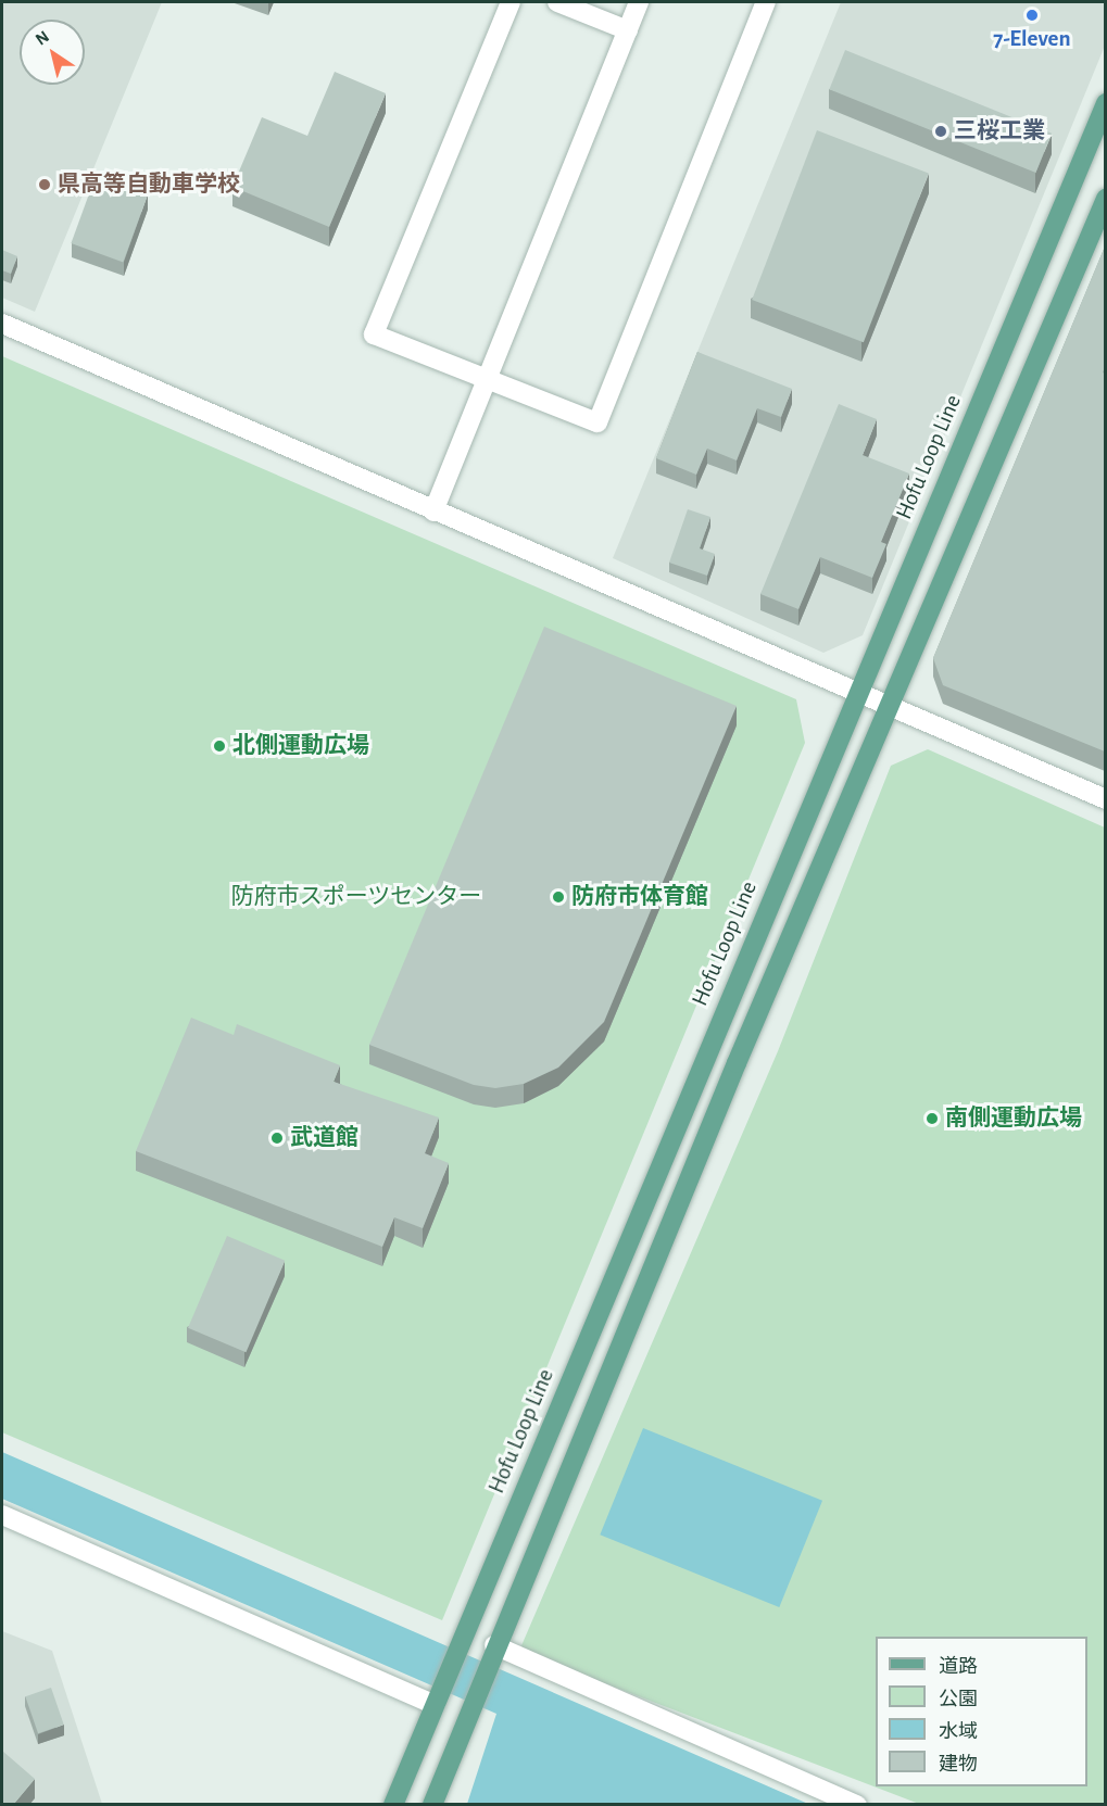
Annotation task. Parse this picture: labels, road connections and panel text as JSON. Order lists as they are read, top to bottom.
{
  "streets": {
    "main road": ["Hofu Loop Line"]
  },
  "parks": ["防府市スポーツセンター"],
  "places": [
    "7-Eleven",
    "三桜工業",
    "県高等自動車学校",
    "北側運動広場",
    "防府市体育館",
    "南側運動広場",
    "武道館"
  ],
  "legend": [
    "道路",
    "公園",
    "水域",
    "建物"
  ],
  "north": "top left"
}
